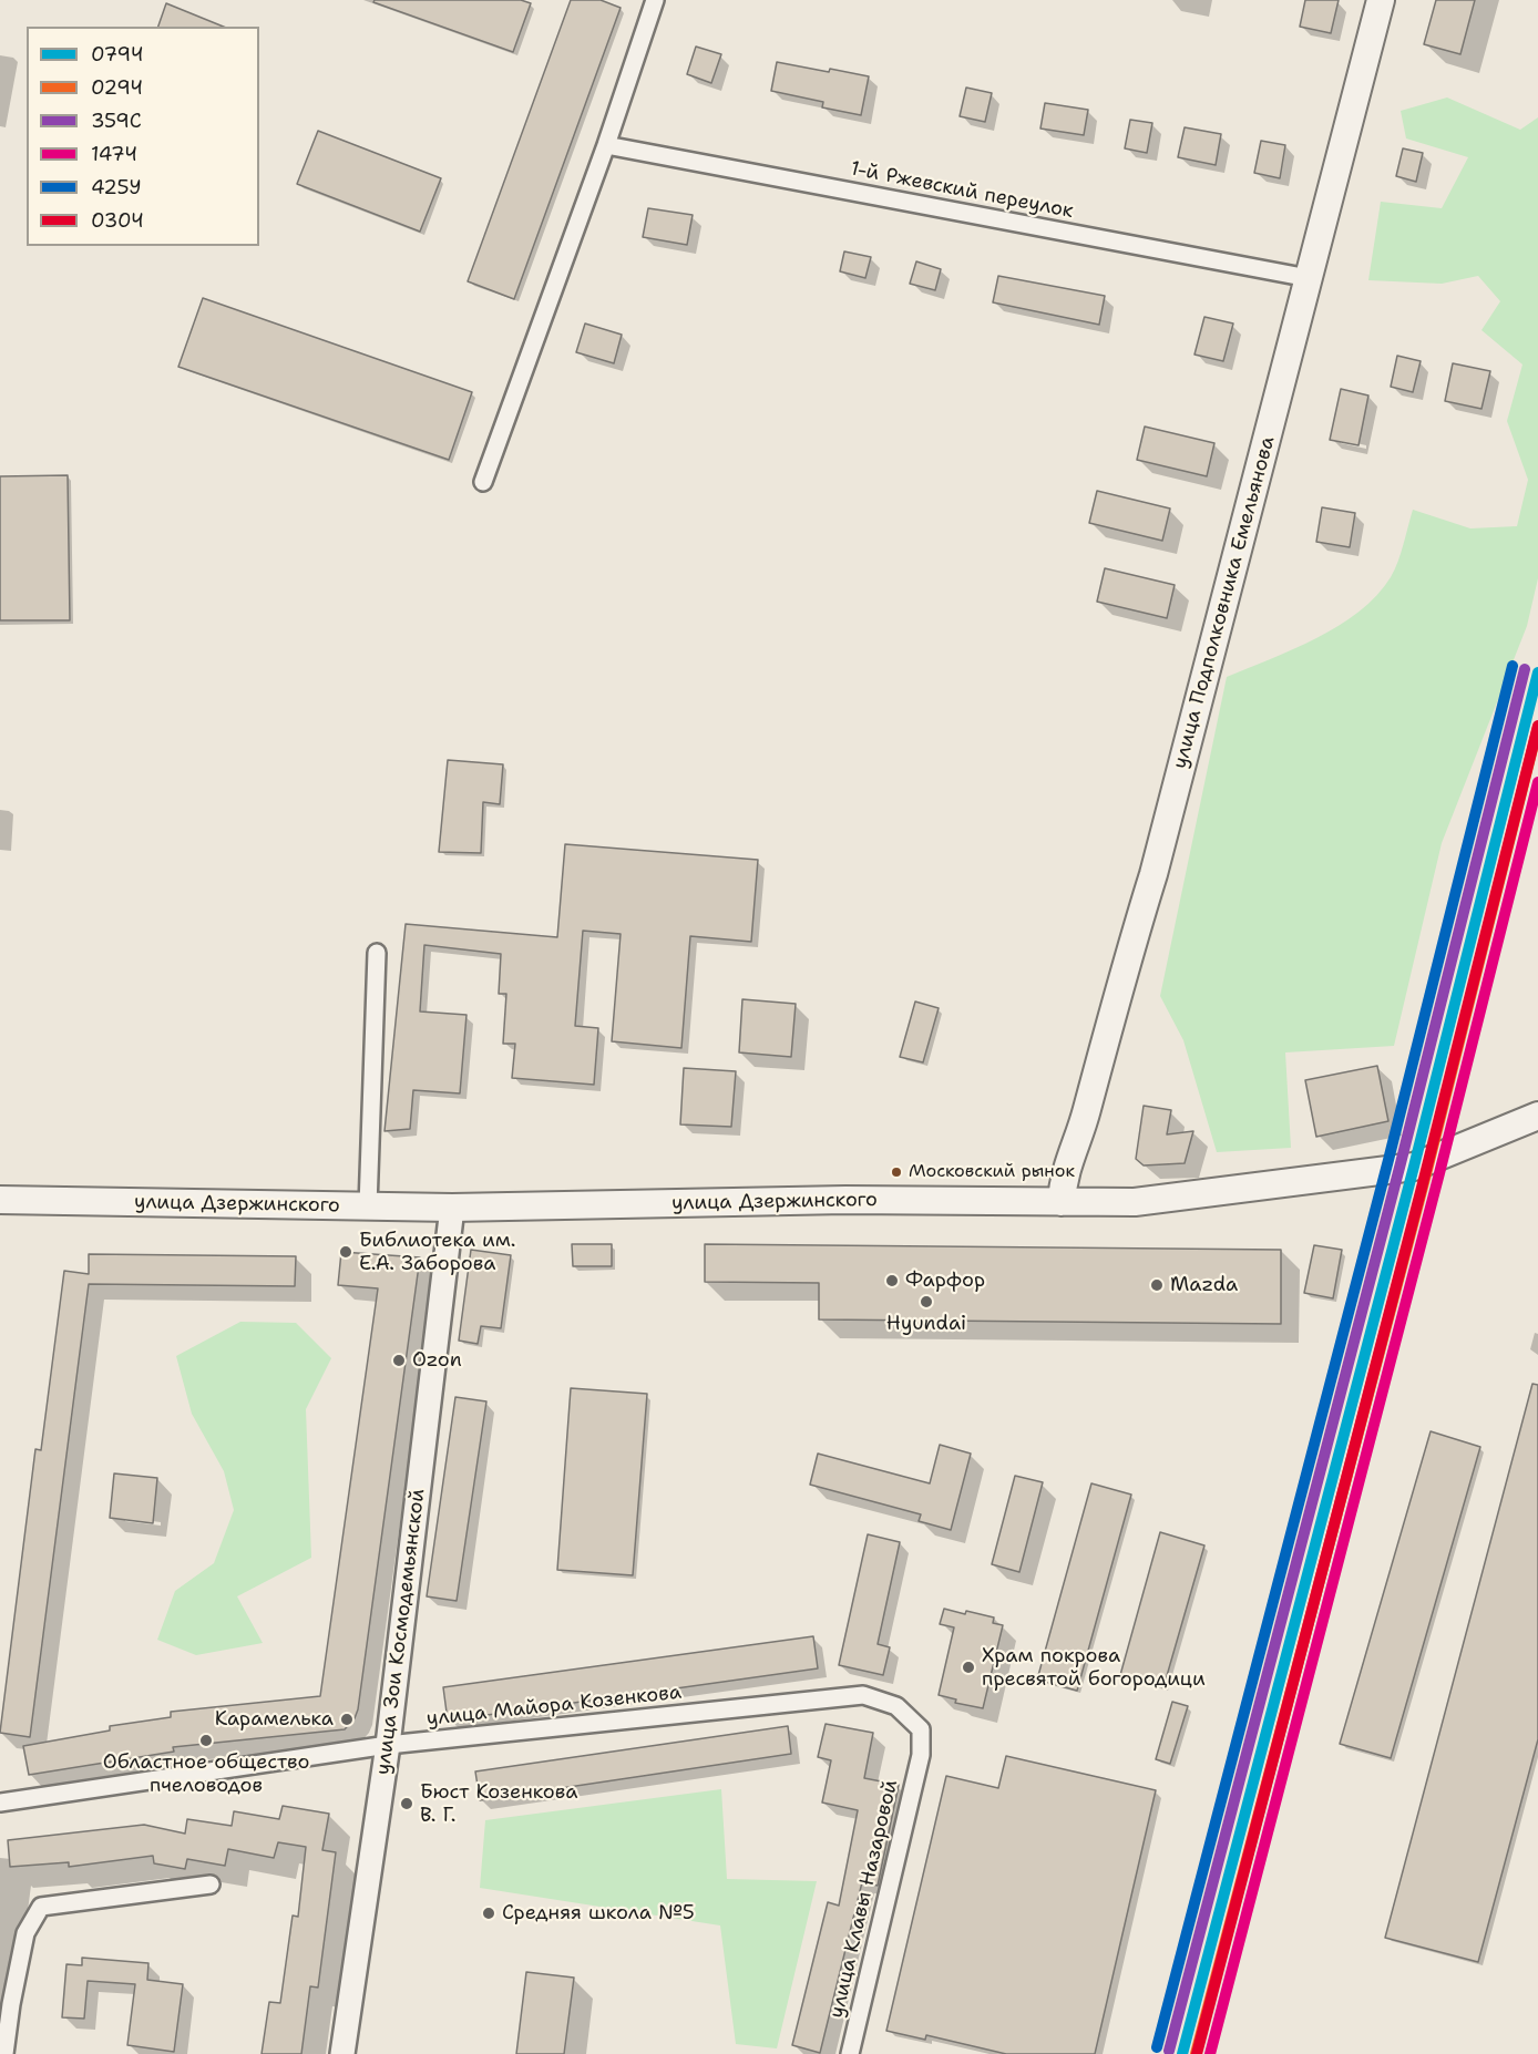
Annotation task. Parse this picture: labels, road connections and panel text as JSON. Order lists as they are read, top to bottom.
{
  "streets": {
    "main road": ["улица Подполковника Емельянова", "улица Дзержинского", "улица Зои Космодемьянской"],
    "street": ["1-й Ржевский переулок", "улица Майора Козенкова", "улица Клавы Назаровой"]
  },
  "crossings": [
    ["1-й Ржевский переулок", "улица Подполковника Емельянова"],
    ["улица Подполковника Емельянова", "улица Дзержинского"],
    ["улица Дзержинского", "улица Зои Космодемьянской"],
    ["улица Зои Космодемьянской", "улица Майора Козенкова"],
    ["улица Майора Козенкова", "улица Клавы Назаровой"]
  ],
  "places": [
    "Московский рынок",
    "Библиотека им. Е.А. Заборова",
    "Фарфор",
    "Mazda",
    "Hyundai",
    "Ozon",
    "Храм покрова пресвятой богородици",
    "Карамелька",
    "Областное общество пчеловодов",
    "Бюст Козенкова В. Г.",
    "Средняя школа №5"
  ],
  "lines": [
    "transit line 425У",
    "transit line 359С",
    "transit line 079Ч",
    "transit line 030Ч",
    "transit line 029Ч",
    "transit line 147Ч"
  ],
  "legend": [
    "079Ч",
    "029Ч",
    "359С",
    "147Ч",
    "425У",
    "030Ч"
  ]
}
